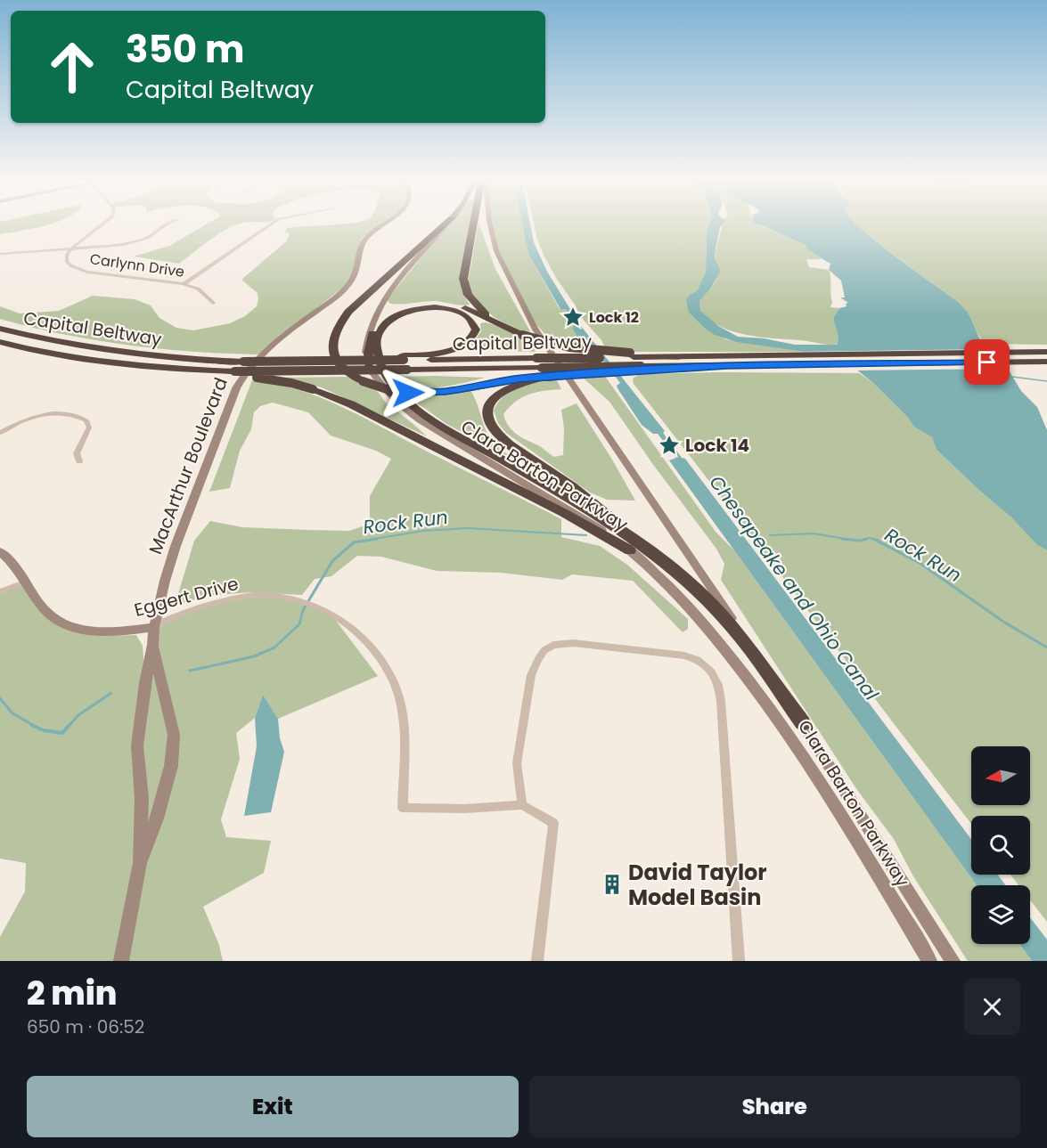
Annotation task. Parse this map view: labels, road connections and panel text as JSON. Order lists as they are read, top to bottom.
{
  "streets": {
    "highway": ["Capital Beltway"],
    "main road": ["MacArthur Boulevard", "Clara Barton Parkway", "Eggert Drive"],
    "street": ["Carlynn Drive"]
  },
  "crossings": [
    ["MacArthur Boulevard", "Eggert Drive"]
  ],
  "water": ["Rock Run", "Chesapeake and Ohio Canal"],
  "places": {
    "place": ["Lock 12", "Lock 14"],
    "building": ["David Taylor Model Basin"]
  },
  "north": "left",
  "page": {
    "turn": ["350 m", "Capital Beltway"],
    "heading": ["2 min", "650 m · 06:52"],
    "buttons": ["Exit", "Share"]
  }
}
